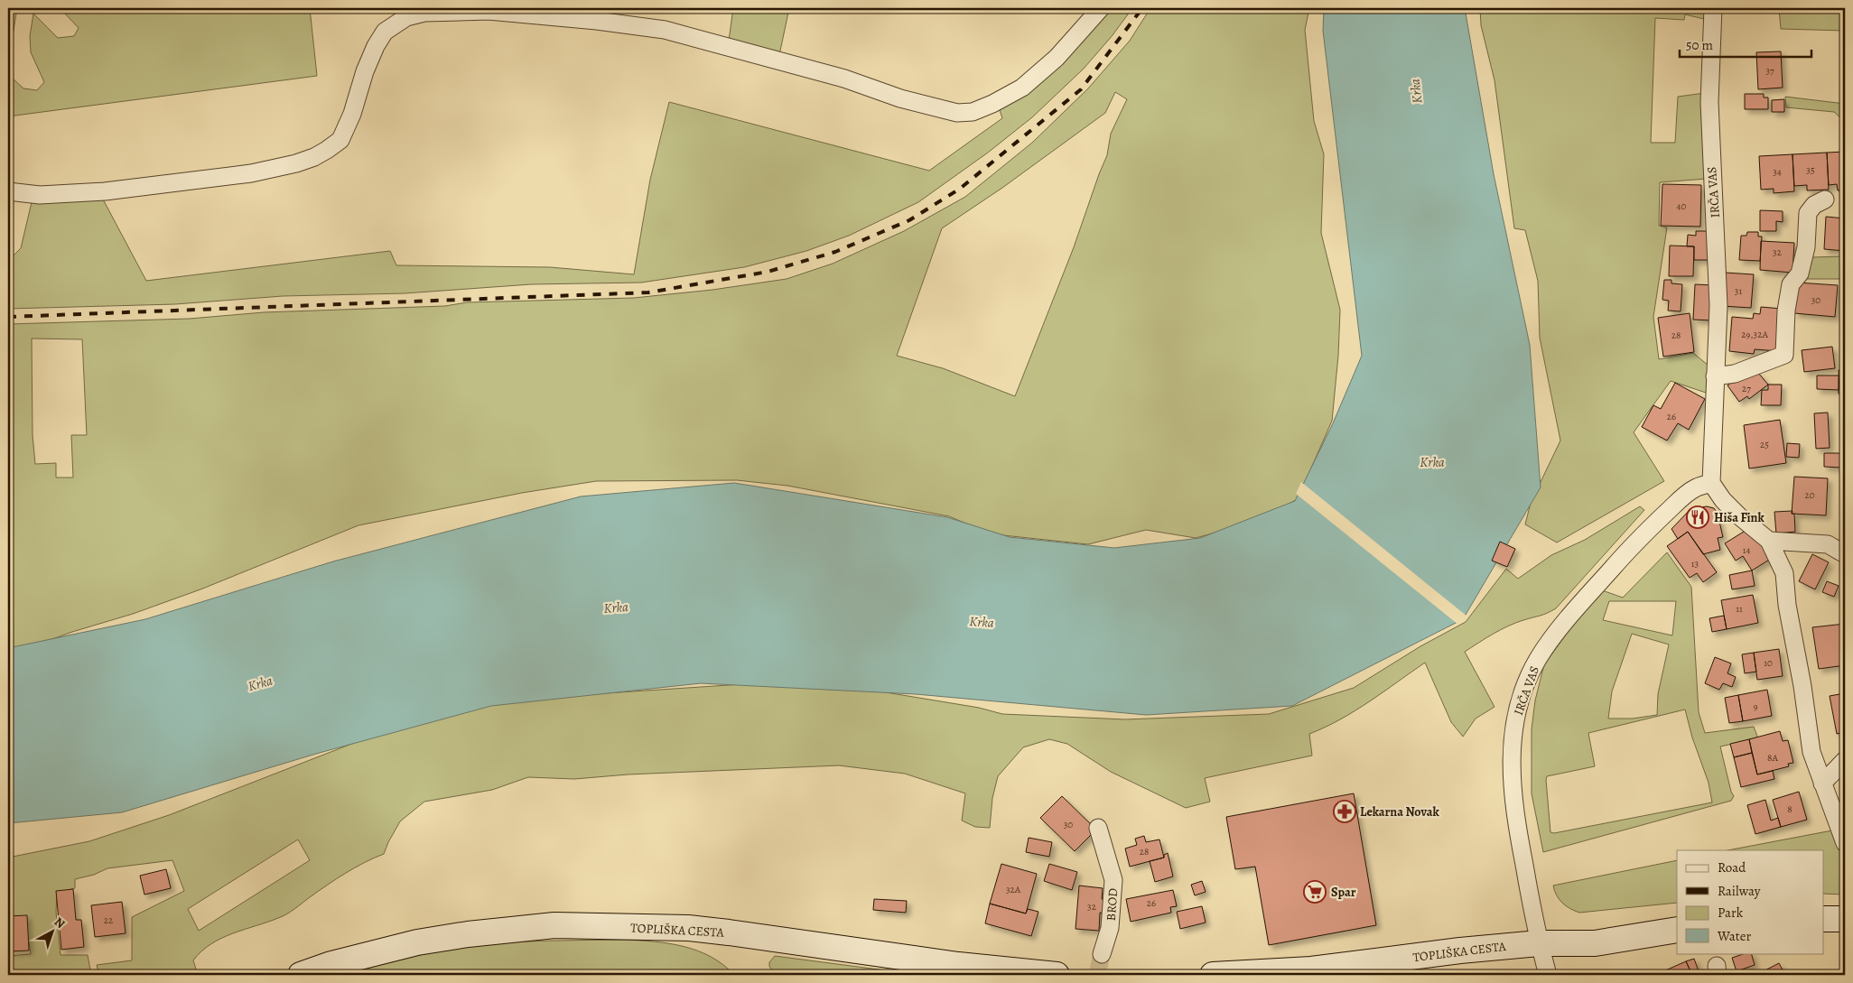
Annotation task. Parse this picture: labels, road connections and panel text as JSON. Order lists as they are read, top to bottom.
{
  "streets": {
    "main road": ["TOPLIŠKA CESTA"],
    "street": ["IRČA VAS", "BROD"]
  },
  "crossings": [
    ["IRČA VAS", "TOPLIŠKA CESTA"]
  ],
  "water": ["Krka"],
  "places": {
    "restaurant": ["Hiša Fink"],
    "pharmacy": ["Lekarna Novak"],
    "supermarket": ["Spar"]
  },
  "house_numbers": [
    "37",
    "35",
    "34",
    "40",
    "32",
    "31",
    "30",
    "29,32A",
    "28",
    "27",
    "26",
    "25",
    "20",
    "14",
    "13",
    "11",
    "10",
    "9",
    "8A",
    "8",
    "30",
    "28",
    "32A",
    "26",
    "32",
    "22"
  ],
  "legend": [
    "Road",
    "Railway",
    "Park",
    "Water"
  ],
  "scale_bar": "50 m",
  "north": "top right"
}
